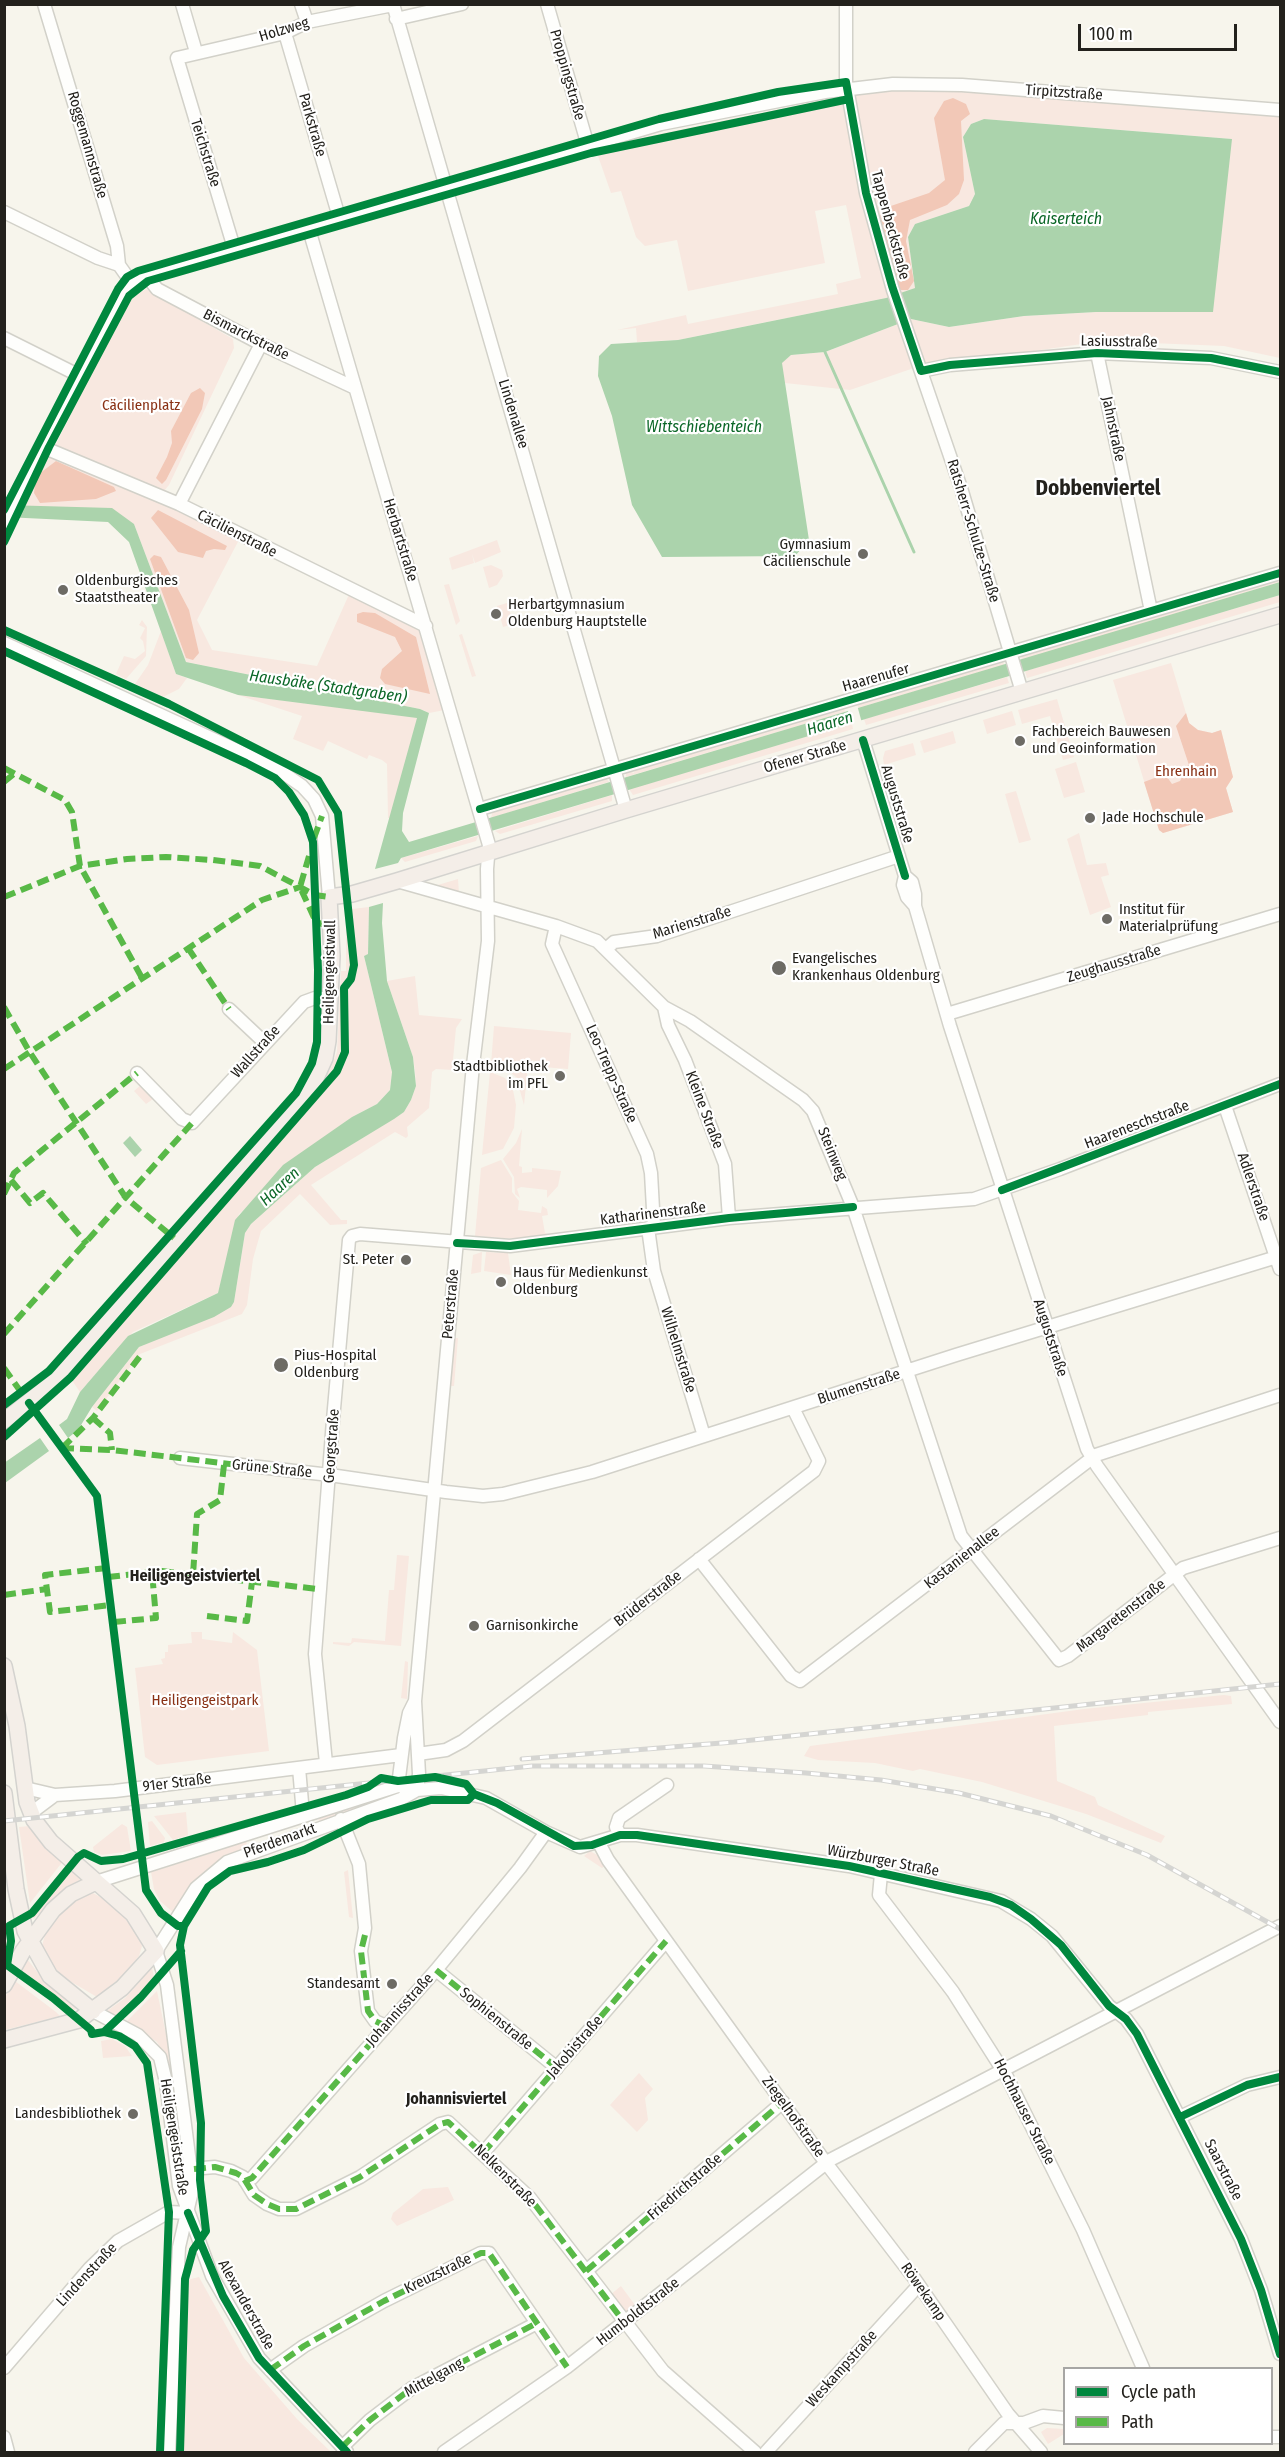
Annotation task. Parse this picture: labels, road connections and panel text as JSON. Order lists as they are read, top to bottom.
{
  "streets": {
    "main road": ["Ofener Straße", "Heiligengeistwall", "Pferdemarkt"],
    "street": [
      "Holzweg",
      "Proppingstraße",
      "Tirpitzstraße",
      "Parkstraße",
      "Roggemannstraße",
      "Teichstraße",
      "Tappenbeckstraße",
      "Bismarckstraße",
      "Lasiusstraße",
      "Lindenallee",
      "Jahnstraße",
      "Ratsherr-Schulze-Straße",
      "Cäcilienstraße",
      "Herbartstraße",
      "Haarenufer",
      "Auguststraße",
      "Marienstraße",
      "Zeughausstraße",
      "Wallstraße",
      "Leo-Trepp-Straße",
      "Kleine Straße",
      "Haareneschstraße",
      "Steinweg",
      "Adlerstraße",
      "Katharinenstraße",
      "Peterstraße",
      "Wilhelmstraße",
      "Blumenstraße",
      "Georgstraße",
      "Grüne Straße",
      "Kastanienallee",
      "Brüderstraße",
      "Margaretenstraße",
      "91er Straße",
      "Würzburger Straße",
      "Johannisstraße",
      "Sophienstraße",
      "Jakobistraße",
      "Hochhauser Straße",
      "Ziegelhofstraße",
      "Heiligengeiststraße",
      "Saarstraße",
      "Nelkenstraße",
      "Friedrichstraße",
      "Kreuzstraße",
      "Lindenstraße",
      "Röwekamp",
      "Alexanderstraße",
      "Humboldtstraße",
      "Weskampstraße",
      "Mittelgang"
    ]
  },
  "crossings": [
    ["Holzweg", "Parkstraße"],
    ["Holzweg", "Teichstraße"],
    ["Holzweg", "Lindenallee"],
    ["Proppingstraße", "Tirpitzstraße"],
    ["Tirpitzstraße", "Parkstraße"],
    ["Tirpitzstraße", "Roggemannstraße"],
    ["Tirpitzstraße", "Teichstraße"],
    ["Tirpitzstraße", "Tappenbeckstraße"],
    ["Tirpitzstraße", "Bismarckstraße"],
    ["Tirpitzstraße", "Lindenallee"],
    ["Tirpitzstraße", "Herbartstraße"],
    ["Tappenbeckstraße", "Lasiusstraße"],
    ["Tappenbeckstraße", "Ratsherr-Schulze-Straße"],
    ["Bismarckstraße", "Herbartstraße"],
    ["Lasiusstraße", "Jahnstraße"],
    ["Lasiusstraße", "Ratsherr-Schulze-Straße"],
    ["Lindenallee", "Haarenufer"],
    ["Lindenallee", "Ofener Straße"],
    ["Jahnstraße", "Haarenufer"],
    ["Ratsherr-Schulze-Straße", "Haarenufer"],
    ["Ratsherr-Schulze-Straße", "Ofener Straße"],
    ["Cäcilienstraße", "Herbartstraße"],
    ["Herbartstraße", "Haarenufer"],
    ["Herbartstraße", "Ofener Straße"],
    ["Herbartstraße", "Peterstraße"],
    ["Ofener Straße", "Auguststraße"],
    ["Ofener Straße", "Heiligengeistwall"],
    ["Auguststraße", "Marienstraße"],
    ["Auguststraße", "Zeughausstraße"],
    ["Auguststraße", "Haareneschstraße"],
    ["Auguststraße", "Katharinenstraße"],
    ["Auguststraße", "Blumenstraße"],
    ["Auguststraße", "Kastanienallee"],
    ["Auguststraße", "Margaretenstraße"],
    ["Marienstraße", "Steinweg"],
    ["Heiligengeistwall", "Wallstraße"],
    ["Leo-Trepp-Straße", "Katharinenstraße"],
    ["Leo-Trepp-Straße", "Wilhelmstraße"],
    ["Kleine Straße", "Steinweg"],
    ["Kleine Straße", "Katharinenstraße"],
    ["Haareneschstraße", "Adlerstraße"],
    ["Haareneschstraße", "Katharinenstraße"],
    ["Steinweg", "Katharinenstraße"],
    ["Steinweg", "Blumenstraße"],
    ["Steinweg", "Kastanienallee"],
    ["Steinweg", "Margaretenstraße"],
    ["Adlerstraße", "Blumenstraße"],
    ["Katharinenstraße", "Peterstraße"],
    ["Katharinenstraße", "Wilhelmstraße"],
    ["Katharinenstraße", "Georgstraße"],
    ["Peterstraße", "Blumenstraße"],
    ["Peterstraße", "Georgstraße"],
    ["Peterstraße", "Grüne Straße"],
    ["Peterstraße", "Brüderstraße"],
    ["Peterstraße", "91er Straße"],
    ["Peterstraße", "Pferdemarkt"],
    ["Wilhelmstraße", "Blumenstraße"],
    ["Blumenstraße", "Grüne Straße"],
    ["Blumenstraße", "Brüderstraße"],
    ["Georgstraße", "Grüne Straße"],
    ["Georgstraße", "91er Straße"],
    ["Kastanienallee", "Brüderstraße"],
    ["Kastanienallee", "Margaretenstraße"],
    ["Pferdemarkt", "Heiligengeiststraße"],
    ["Würzburger Straße", "Hochhauser Straße"],
    ["Würzburger Straße", "Ziegelhofstraße"],
    ["Würzburger Straße", "Saarstraße"],
    ["Johannisstraße", "Sophienstraße"],
    ["Johannisstraße", "Nelkenstraße"],
    ["Sophienstraße", "Jakobistraße"],
    ["Jakobistraße", "Ziegelhofstraße"],
    ["Jakobistraße", "Nelkenstraße"],
    ["Hochhauser Straße", "Ziegelhofstraße"],
    ["Ziegelhofstraße", "Saarstraße"],
    ["Ziegelhofstraße", "Friedrichstraße"],
    ["Ziegelhofstraße", "Röwekamp"],
    ["Ziegelhofstraße", "Humboldtstraße"],
    ["Heiligengeiststraße", "Nelkenstraße"],
    ["Heiligengeiststraße", "Lindenstraße"],
    ["Heiligengeiststraße", "Alexanderstraße"],
    ["Nelkenstraße", "Friedrichstraße"],
    ["Nelkenstraße", "Humboldtstraße"],
    ["Kreuzstraße", "Alexanderstraße"],
    ["Kreuzstraße", "Humboldtstraße"],
    ["Kreuzstraße", "Mittelgang"],
    ["Lindenstraße", "Alexanderstraße"],
    ["Röwekamp", "Humboldtstraße"],
    ["Röwekamp", "Weskampstraße"],
    ["Alexanderstraße", "Mittelgang"]
  ],
  "districts": ["Dobbenviertel", "Heiligengeistviertel", "Johannisviertel"],
  "water": [
    "Kaiserteich",
    "Wittschiebenteich",
    "Hausbäke (Stadtgraben)",
    "Haaren"
  ],
  "parks": ["Cäcilienplatz", "Ehrenhain", "Heiligengeistpark"],
  "places": [
    "Gymnasium Cäcilienschule",
    "Oldenburgisches Staatstheater",
    "Herbartgymnasium Oldenburg Hauptstelle",
    "Fachbereich Bauwesen und Geoinformation",
    "Jade Hochschule",
    "Institut für Materialprüfung",
    "Evangelisches Krankenhaus Oldenburg",
    "Stadtbibliothek im PFL",
    "St. Peter",
    "Haus für Medienkunst Oldenburg",
    "Pius-Hospital Oldenburg",
    "Garnisonkirche",
    "Standesamt",
    "Landesbibliothek"
  ],
  "legend": ["Cycle path", "Path"],
  "scale_bar": "100 m"
}
